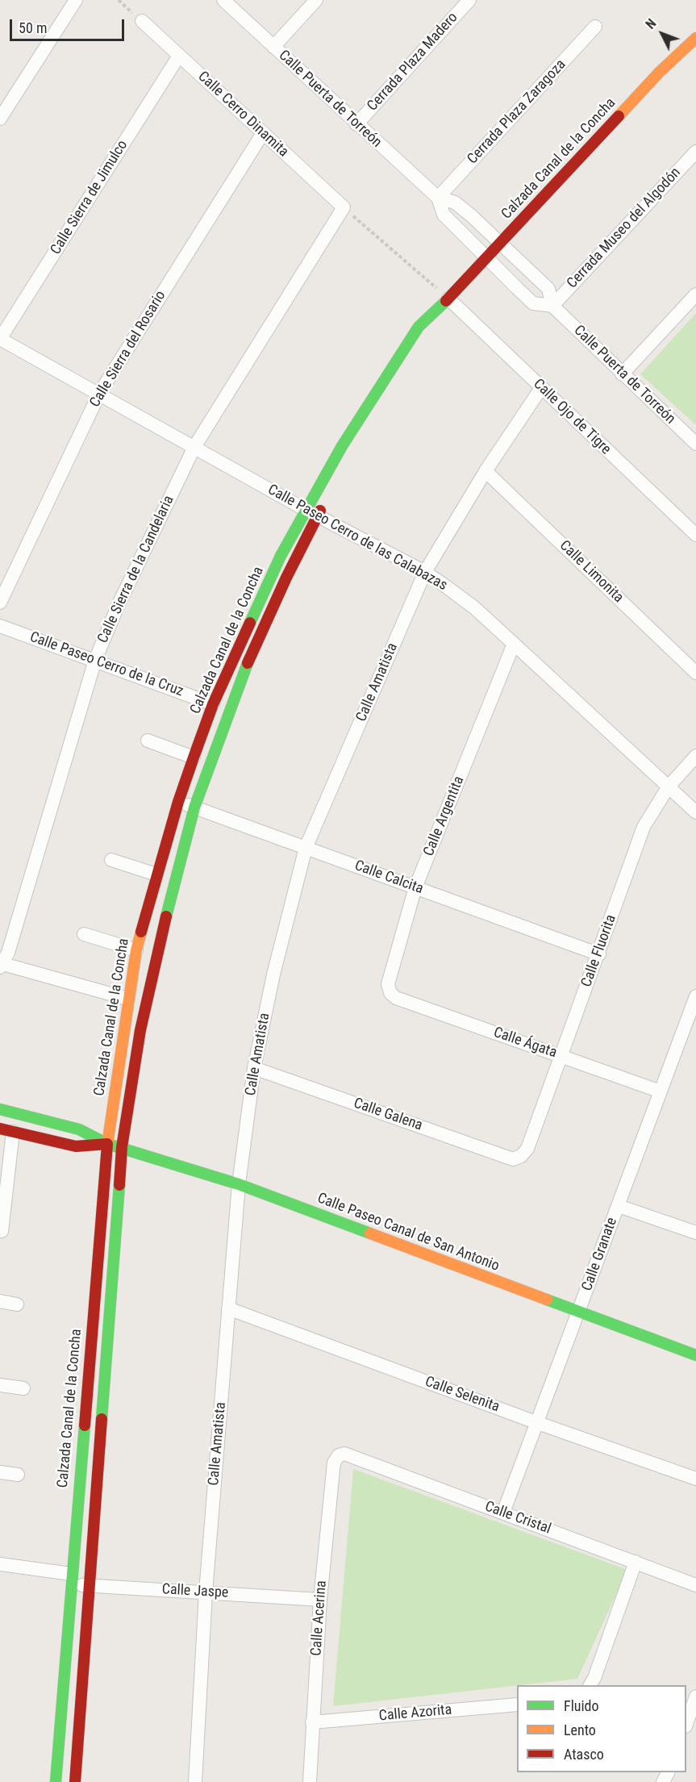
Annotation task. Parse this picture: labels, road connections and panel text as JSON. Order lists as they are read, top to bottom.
{
  "streets": {
    "street": [
      "Cerrada Plaza Madero",
      "Calle Puerta de Torreón",
      "Cerrada Plaza Zaragoza",
      "Calle Cerro Dinamita",
      "Calzada Canal de la Concha",
      "Calle Sierra de Jimulco",
      "Cerrada Museo del Algodón",
      "Calle Sierra del Rosario",
      "Calle Ojo de Tigre",
      "Calle Paseo Cerro de las Calabazas",
      "Calle Sierra de la Candelaria",
      "Calle Limonita",
      "Calle Paseo Cerro de la Cruz",
      "Calle Amatista",
      "Calle Argentita",
      "Calle Calcita",
      "Calle Fluorita",
      "Calle Ágata",
      "Calle Galena",
      "Calle Paseo Canal de San Antonio",
      "Calle Granate",
      "Calle Selenita",
      "Calle Cristal",
      "Calle Jaspe",
      "Calle Acerina",
      "Calle Azorita"
    ]
  },
  "crossings": [
    ["Cerrada Plaza Madero", "Calle Puerta de Torreón"],
    ["Calle Puerta de Torreón", "Cerrada Plaza Zaragoza"],
    ["Calle Puerta de Torreón", "Calzada Canal de la Concha"],
    ["Calle Puerta de Torreón", "Cerrada Museo del Algodón"],
    ["Calle Cerro Dinamita", "Calle Sierra de Jimulco"],
    ["Calle Cerro Dinamita", "Calle Sierra del Rosario"],
    ["Calle Cerro Dinamita", "Calle Sierra de la Candelaria"],
    ["Calzada Canal de la Concha", "Calle Ojo de Tigre"],
    ["Calzada Canal de la Concha", "Calle Paseo Cerro de las Calabazas"],
    ["Calzada Canal de la Concha", "Calle Paseo Cerro de la Cruz"],
    ["Calzada Canal de la Concha", "Calle Calcita"],
    ["Calzada Canal de la Concha", "Calle Paseo Canal de San Antonio"],
    ["Calzada Canal de la Concha", "Calle Jaspe"],
    ["Calle Sierra de Jimulco", "Calle Paseo Cerro de las Calabazas"],
    ["Calle Sierra del Rosario", "Calle Paseo Cerro de las Calabazas"],
    ["Calle Ojo de Tigre", "Calle Amatista"],
    ["Calle Paseo Cerro de las Calabazas", "Calle Sierra de la Candelaria"],
    ["Calle Paseo Cerro de las Calabazas", "Calle Amatista"],
    ["Calle Paseo Cerro de las Calabazas", "Calle Argentita"],
    ["Calle Paseo Cerro de las Calabazas", "Calle Fluorita"],
    ["Calle Sierra de la Candelaria", "Calle Paseo Cerro de la Cruz"],
    ["Calle Limonita", "Calle Amatista"],
    ["Calle Amatista", "Calle Calcita"],
    ["Calle Amatista", "Calle Galena"],
    ["Calle Amatista", "Calle Paseo Canal de San Antonio"],
    ["Calle Amatista", "Calle Selenita"],
    ["Calle Amatista", "Calle Jaspe"],
    ["Calle Argentita", "Calle Calcita"],
    ["Calle Argentita", "Calle Ágata"],
    ["Calle Calcita", "Calle Fluorita"],
    ["Calle Fluorita", "Calle Ágata"],
    ["Calle Fluorita", "Calle Galena"],
    ["Calle Ágata", "Calle Granate"],
    ["Calle Paseo Canal de San Antonio", "Calle Granate"],
    ["Calle Granate", "Calle Selenita"],
    ["Calle Granate", "Calle Cristal"],
    ["Calle Cristal", "Calle Acerina"],
    ["Calle Jaspe", "Calle Acerina"],
    ["Calle Acerina", "Calle Azorita"]
  ],
  "legend": ["Fluido", "Lento", "Atasco"],
  "scale_bar": "50 m",
  "north": "top left"
}
